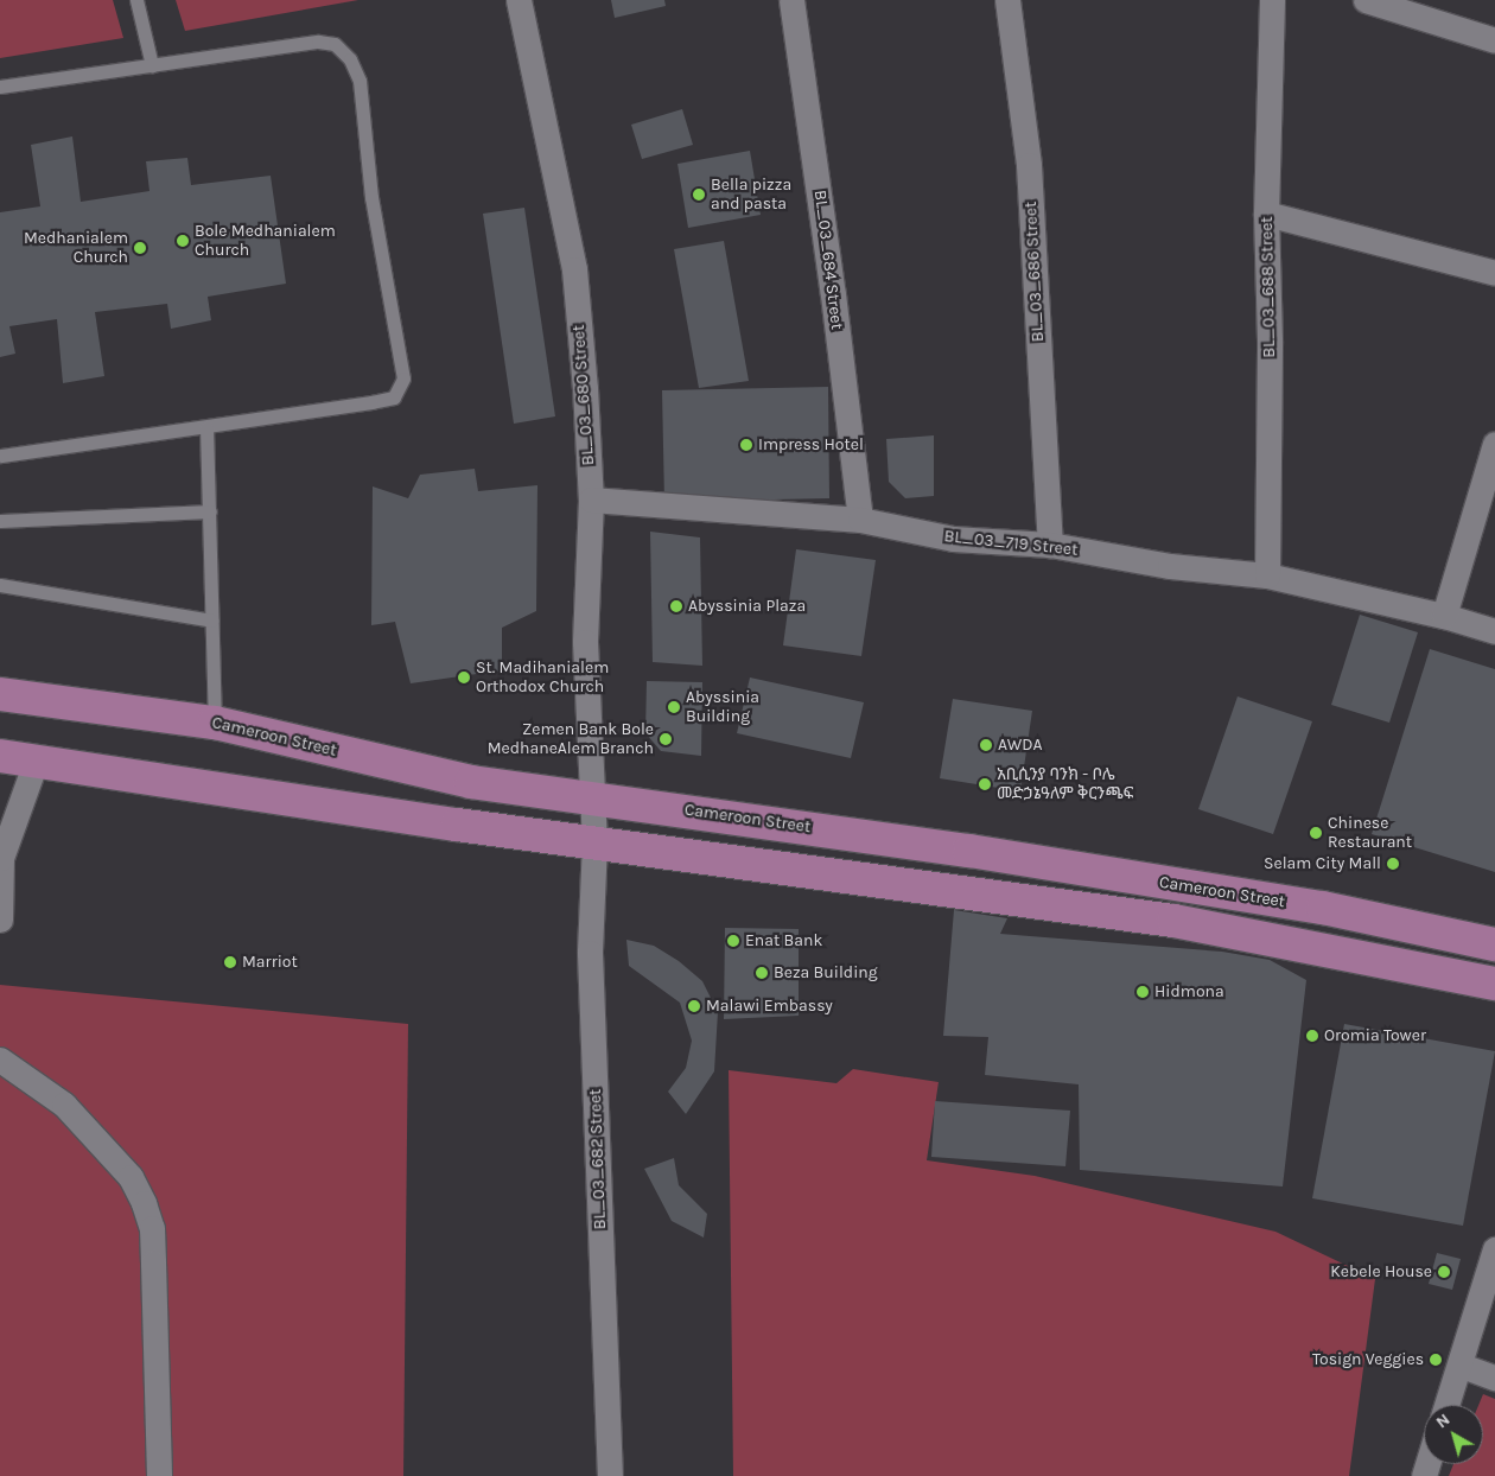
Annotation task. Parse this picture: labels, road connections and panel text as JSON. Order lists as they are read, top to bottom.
{
  "streets": {
    "main road": ["Cameroon Street"],
    "street": [
      "BL_03_684 Street",
      "BL_03_686 Street",
      "BL_03_688 Street",
      "BL_03_680 Street",
      "BL_03_719 Street",
      "BL_03_682 Street"
    ]
  },
  "crossings": [
    ["BL_03_684 Street", "BL_03_719 Street"],
    ["BL_03_686 Street", "BL_03_719 Street"],
    ["BL_03_688 Street", "BL_03_719 Street"],
    ["BL_03_680 Street", "BL_03_719 Street"],
    ["BL_03_680 Street", "Cameroon Street"],
    ["BL_03_680 Street", "BL_03_682 Street"],
    ["Cameroon Street", "BL_03_682 Street"]
  ],
  "places": [
    "Bella pizza and pasta",
    "Bole Medhanialem Church",
    "Medhanialem Church",
    "Impress Hotel",
    "Abyssinia Plaza",
    "St. Madihanialem Orthodox Church",
    "Abyssinia Building",
    "Zemen Bank Bole MedhaneAlem Branch",
    "AWDA",
    "አቢሲንያ ባንክ - ቦሌ መድኃኔዓለም ቅርንጫፍ",
    "Chinese Restaurant",
    "Selam City Mall",
    "Enat Bank",
    "Marriot",
    "Beza Building",
    "Hidmona",
    "Malawi Embassy",
    "Oromia Tower",
    "Kebele House",
    "Tosign Veggies"
  ],
  "north": "top left"
}
